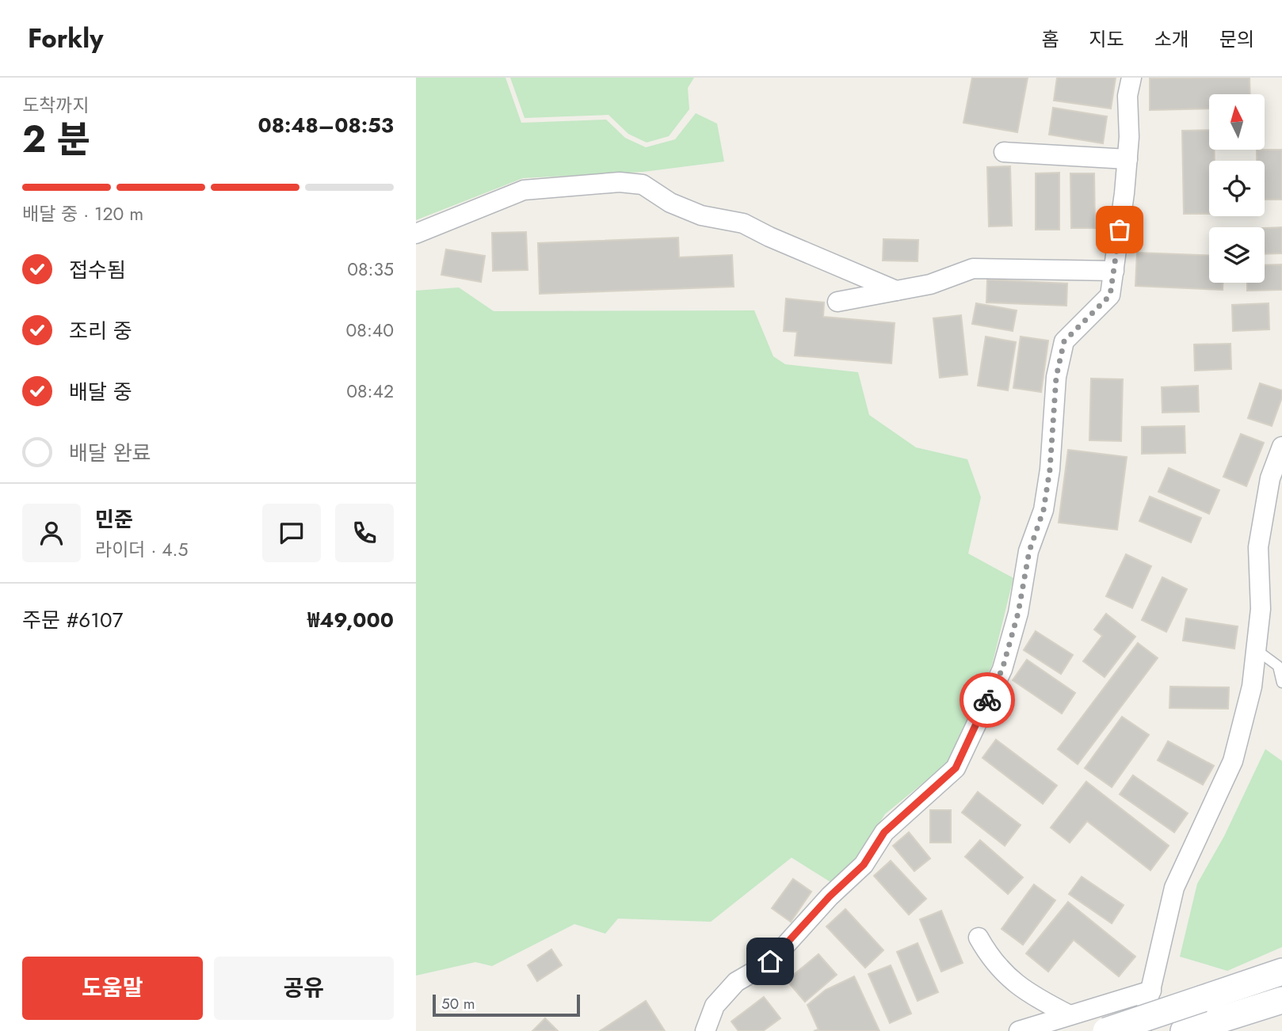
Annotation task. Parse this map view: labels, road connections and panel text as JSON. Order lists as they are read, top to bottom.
{
  "scale_bar": "50 m",
  "north": "top",
  "page": {
    "header": "Forkly",
    "nav": [
      "홈",
      "지도",
      "소개",
      "문의"
    ],
    "heading": ["2 분", "도착까지", "08:48–08:53"],
    "panel": [
      "민준",
      "라이더 · 4.5",
      "주문 #6107",
      "₩49,000"
    ],
    "bar": "배달 중 · 120 m",
    "list": [
      ["접수됨", "08:35"],
      ["조리 중", "08:40"],
      ["배달 중", "08:42"],
      "배달 완료"
    ],
    "buttons": ["도움말", "공유"],
    "scale": "50 m"
  }
}
